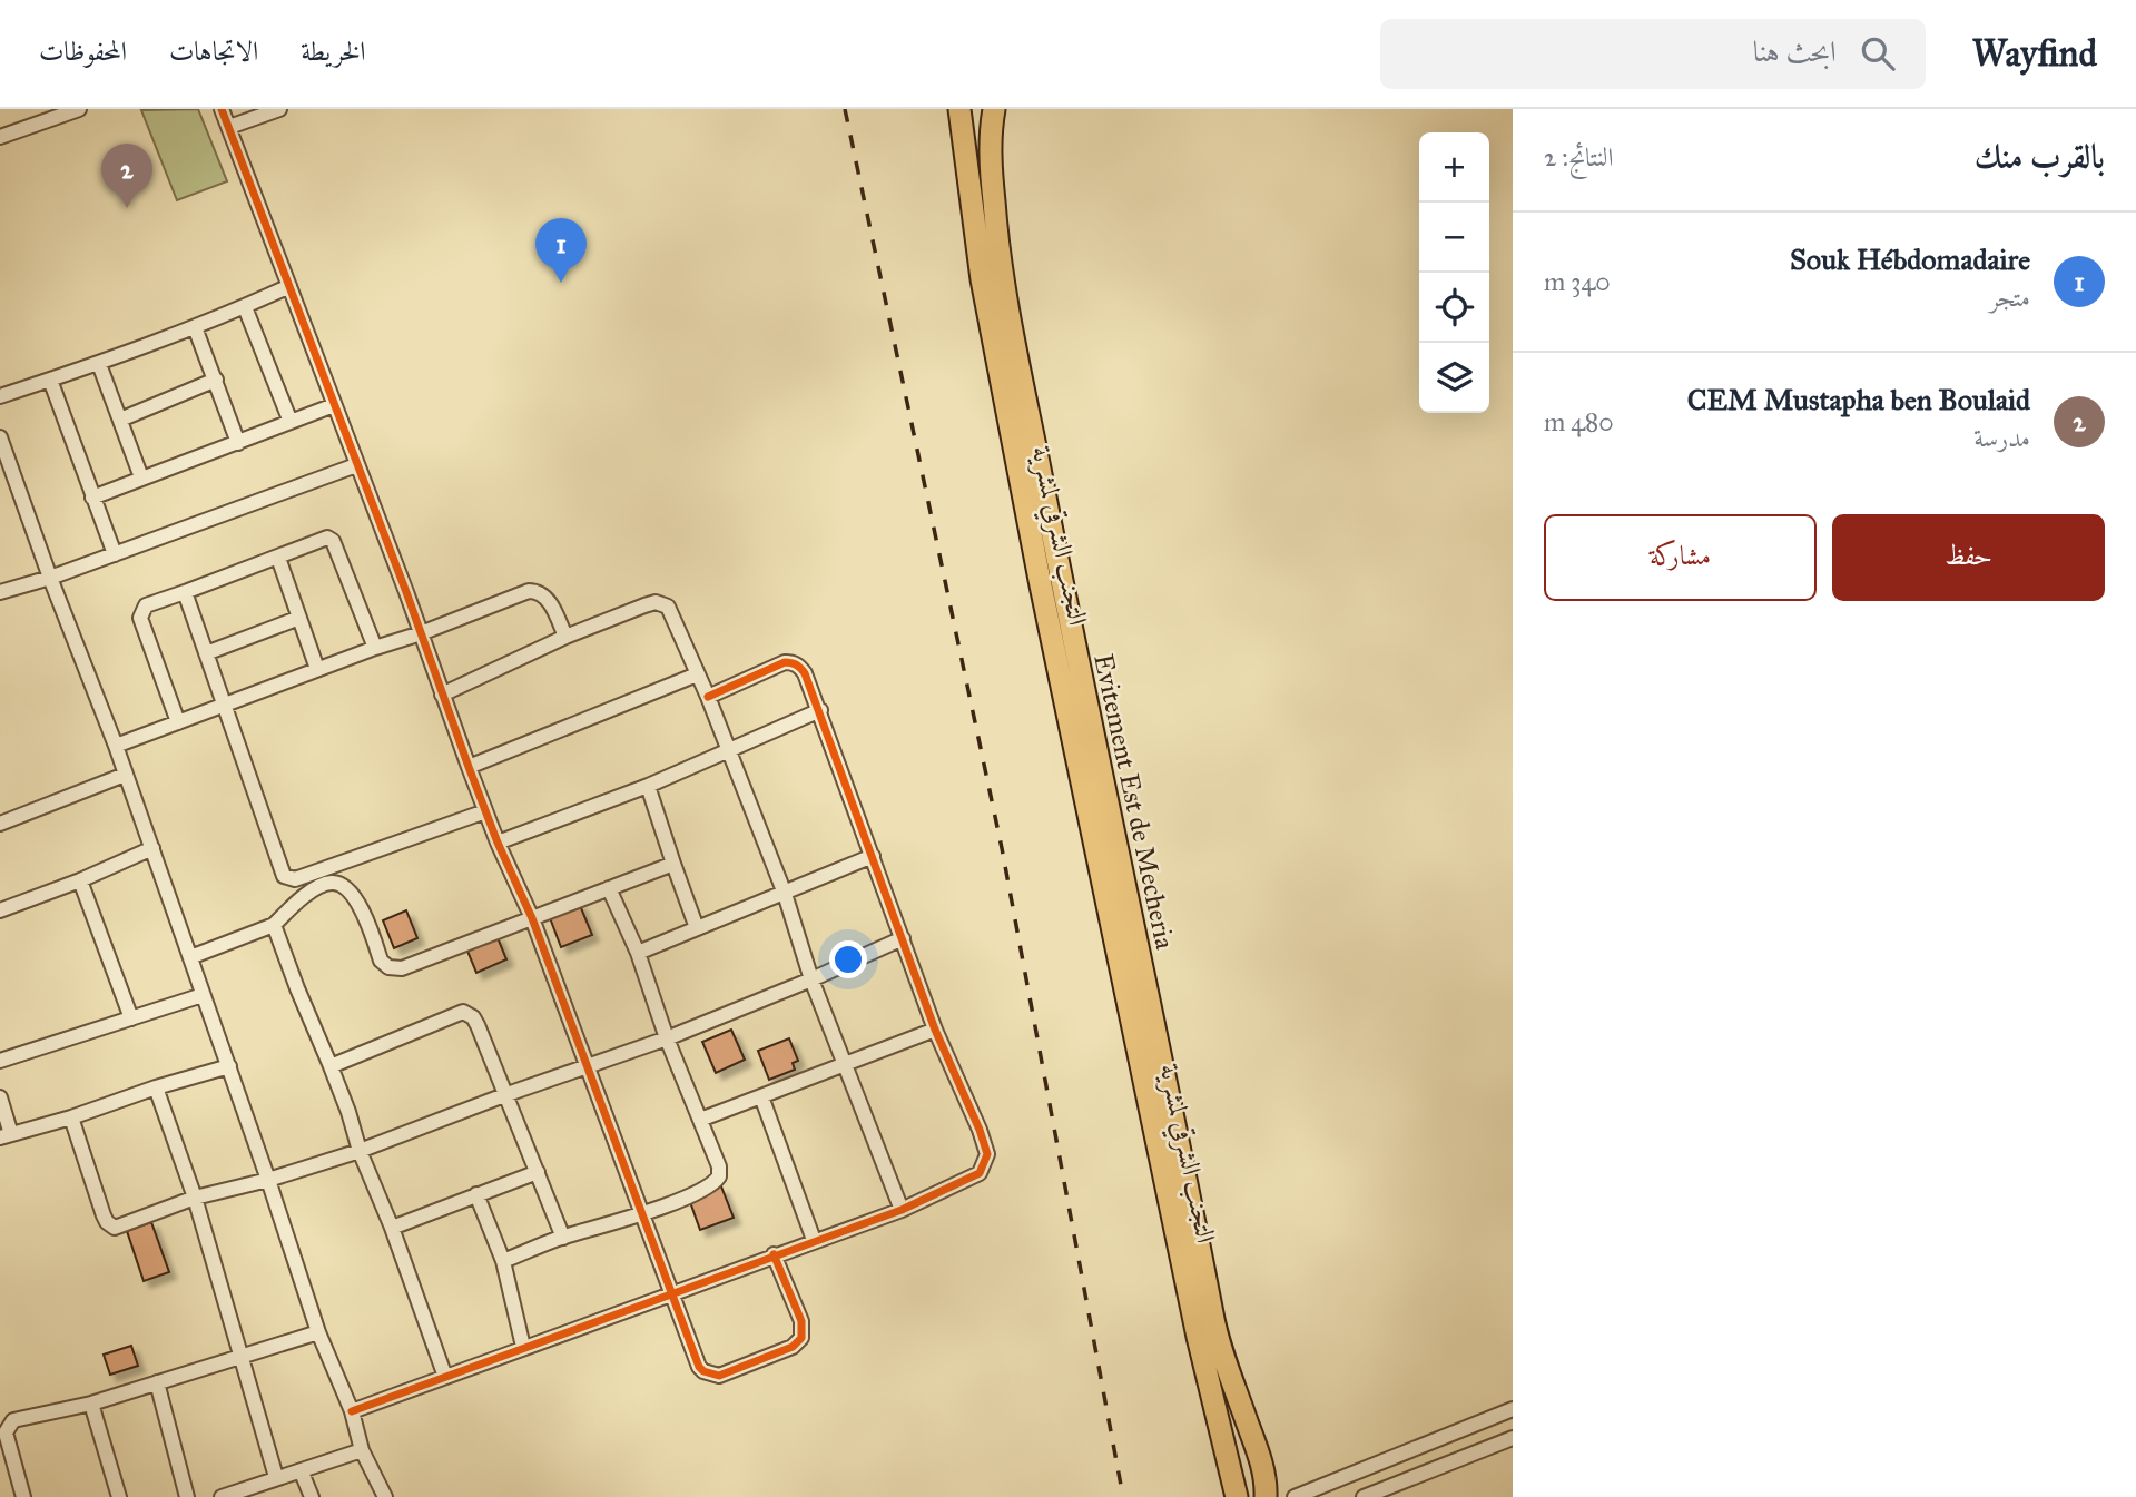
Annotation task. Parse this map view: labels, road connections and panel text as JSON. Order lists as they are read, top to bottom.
{
  "streets": {
    "highway": ["التجنب الشرقي لمشرية", "Evitement Est de Mecheria"]
  },
  "page": {
    "header": "Wayfind",
    "search": "ابحث هنا",
    "nav": ["الخريطة", "الاتجاهات", "المحفوظات"],
    "heading": ["بالقرب منك", "النتائج: 2"],
    "map_buttons": ["+", "−"],
    "pins": ["2", "1"],
    "list": [
      {
        "mark": "1",
        "name": "Souk Hébdomadaire",
        "note": "متجر",
        "value": "340 m"
      },
      {
        "mark": "2",
        "name": "CEM Mustapha ben Boulaid",
        "note": "مدرسة",
        "value": "480 m"
      }
    ],
    "buttons": ["حفظ", "مشاركة"]
  }
}
